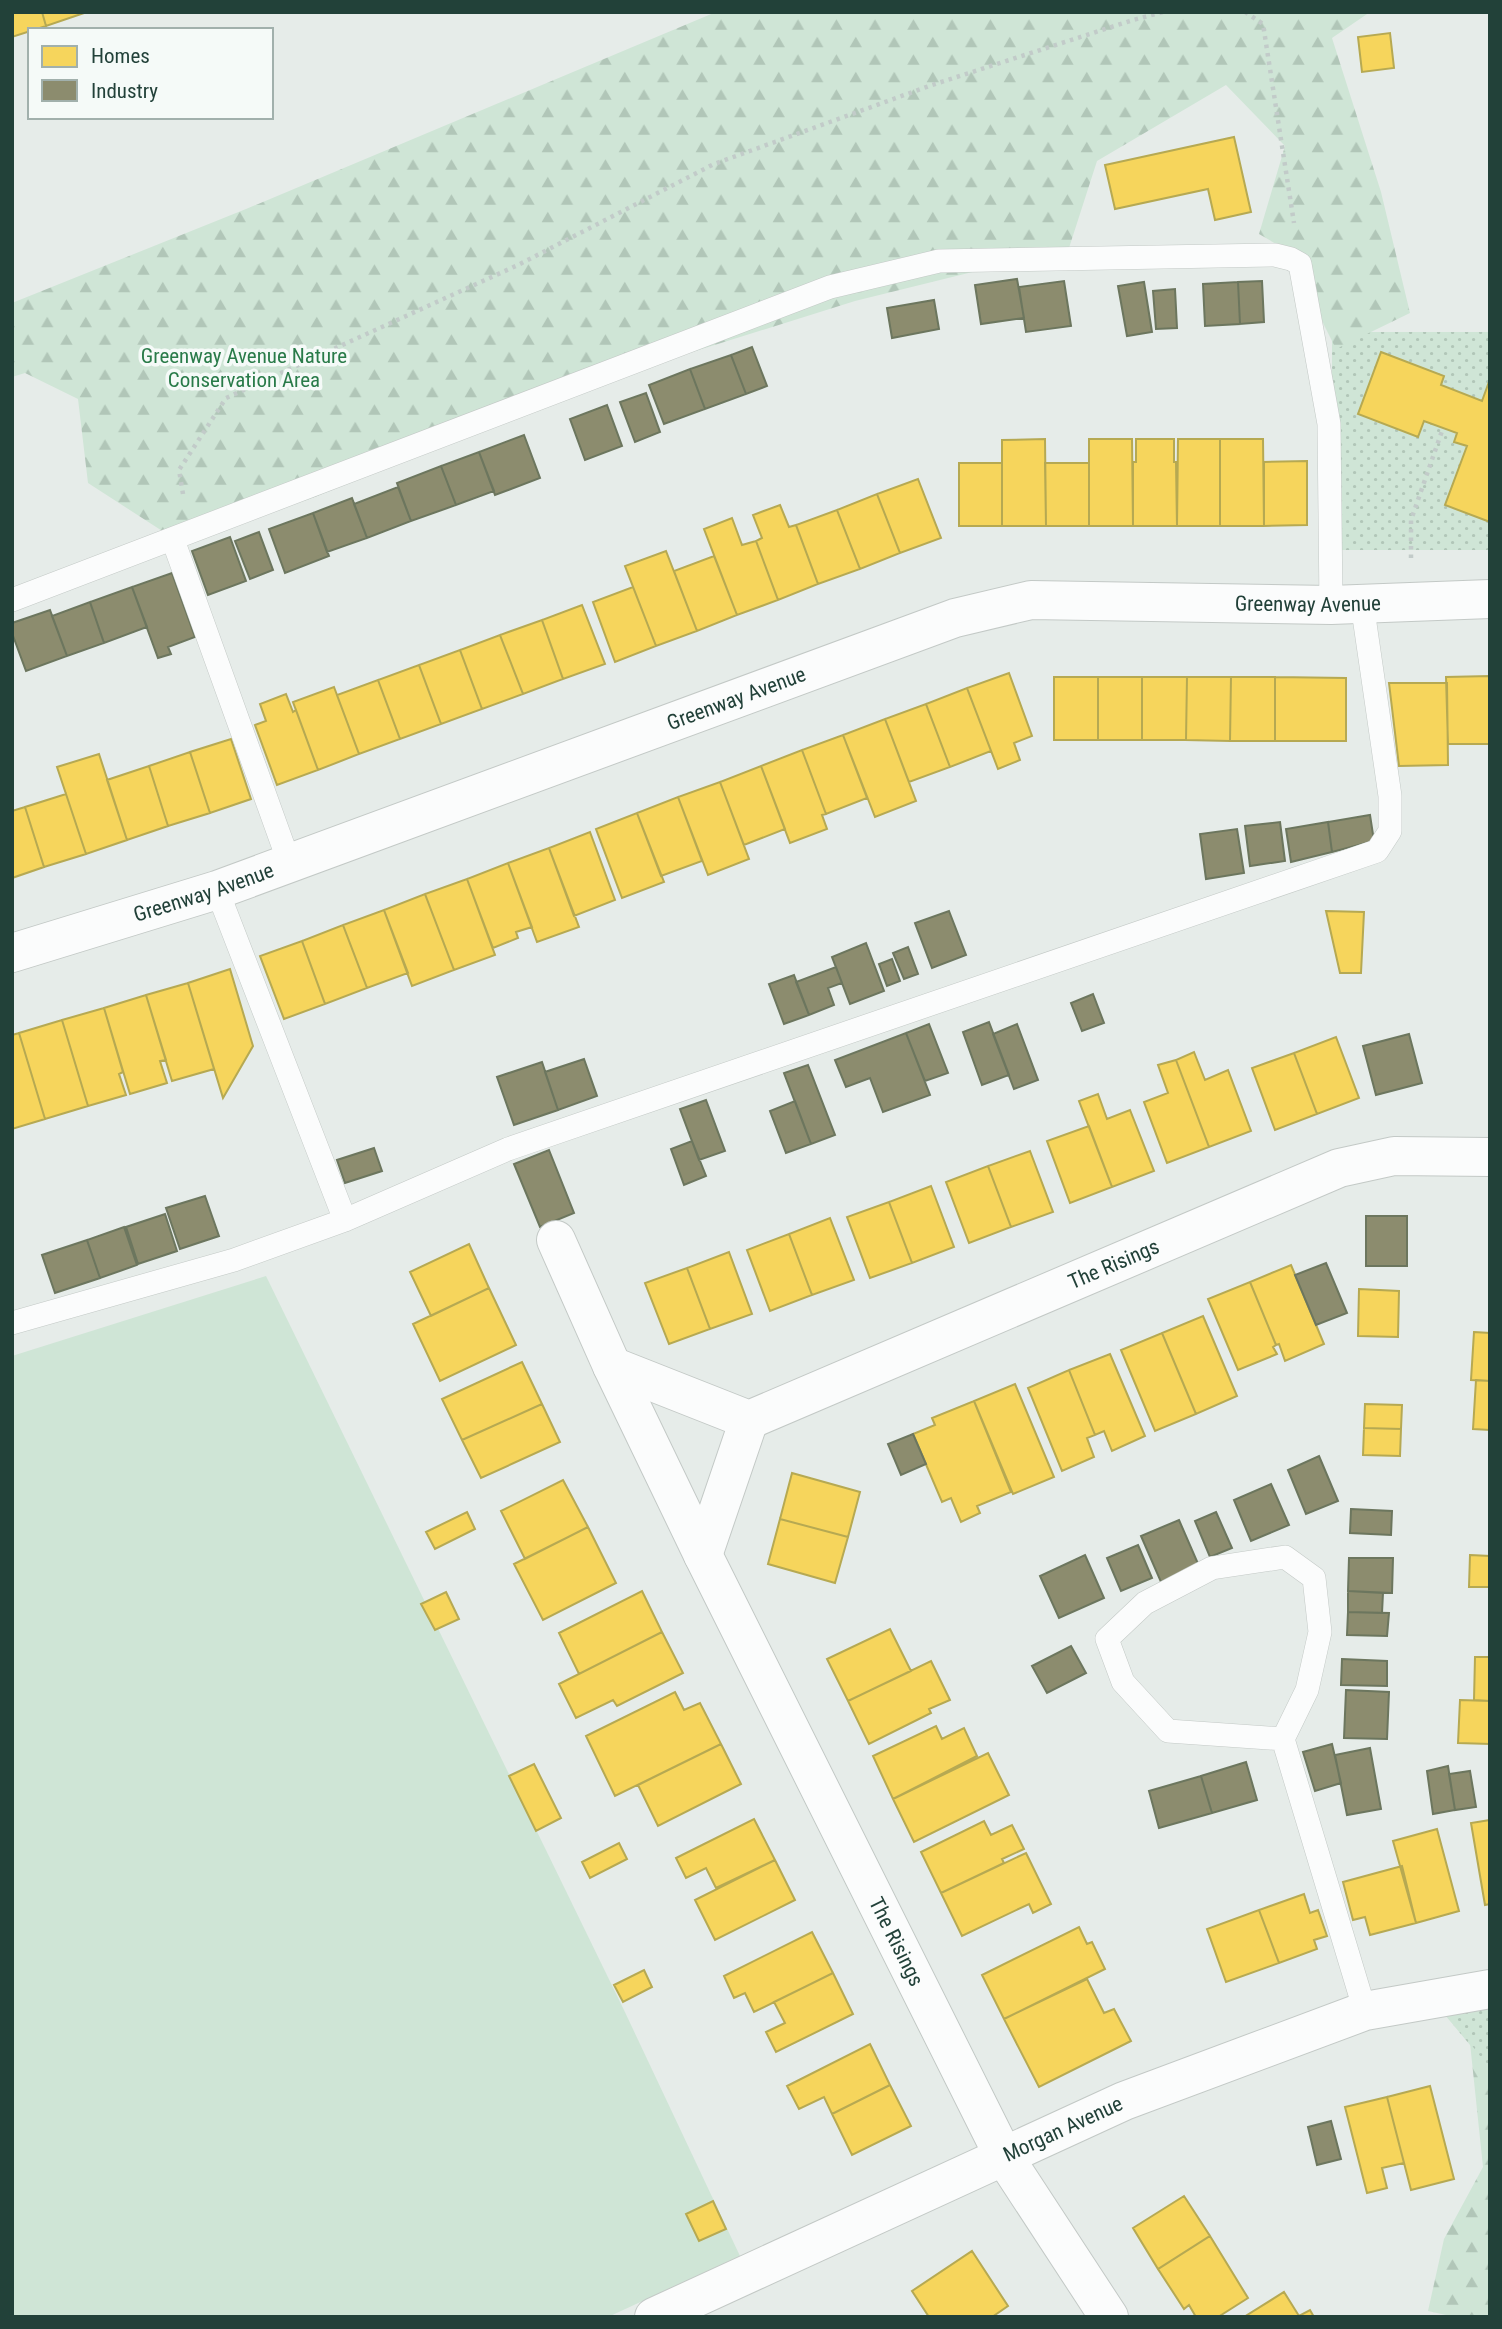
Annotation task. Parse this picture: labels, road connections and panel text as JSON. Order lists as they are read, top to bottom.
{
  "streets": {
    "street": ["Greenway Avenue", "The Risings", "Morgan Avenue"]
  },
  "crossings": [
    ["The Risings", "Morgan Avenue"]
  ],
  "parks": ["Greenway Avenue Nature Conservation Area"],
  "legend": ["Homes", "Industry"]
}
